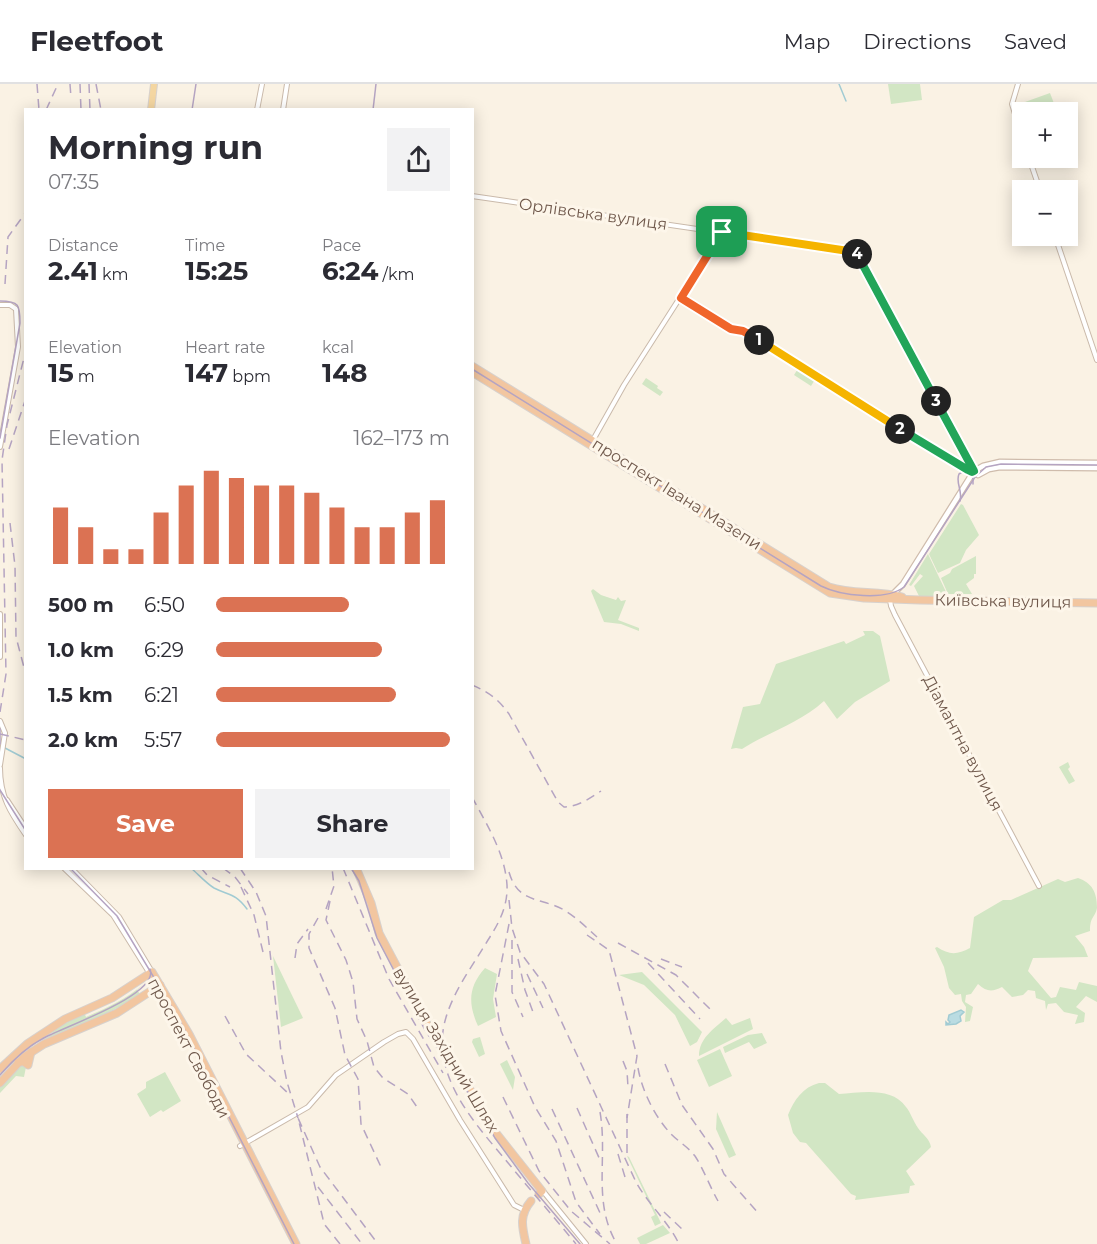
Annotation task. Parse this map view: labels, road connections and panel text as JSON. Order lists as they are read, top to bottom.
{
  "streets": {
    "highway": [
      "проспект Івана Мазепи",
      "Київська вулиця",
      "проспект Свободи",
      "вулиця Західний Шлях"
    ],
    "street": ["Орлівська вулиця", "Діамантна вулиця"]
  },
  "crossings": [
    ["проспект Івана Мазепи", "Київська вулиця"],
    ["проспект Івана Мазепи", "Діамантна вулиця"],
    ["Київська вулиця", "Діамантна вулиця"]
  ],
  "page": {
    "header": "Fleetfoot",
    "nav": ["Map", "Directions", "Saved"],
    "map_buttons": ["+", "−"],
    "heading": ["Morning run", "07:35"],
    "stats": [
      ["Distance", "2.41 km"],
      ["Time", "15:25"],
      ["Pace", "6:24 /km"],
      ["Elevation", "15 m"],
      ["Heart rate", "147 bpm"],
      ["kcal", "148"]
    ],
    "pins": [
      "4",
      "1",
      "3",
      "2"
    ],
    "chart": ["Elevation", "162–173 m"],
    "list": [
      {
        "name": "500 m",
        "note": "6:50"
      },
      {
        "name": "1.0 km",
        "note": "6:29"
      },
      {
        "name": "1.5 km",
        "note": "6:21"
      },
      {
        "name": "2.0 km",
        "note": "5:57"
      }
    ],
    "buttons": ["Save", "Share"]
  }
}
